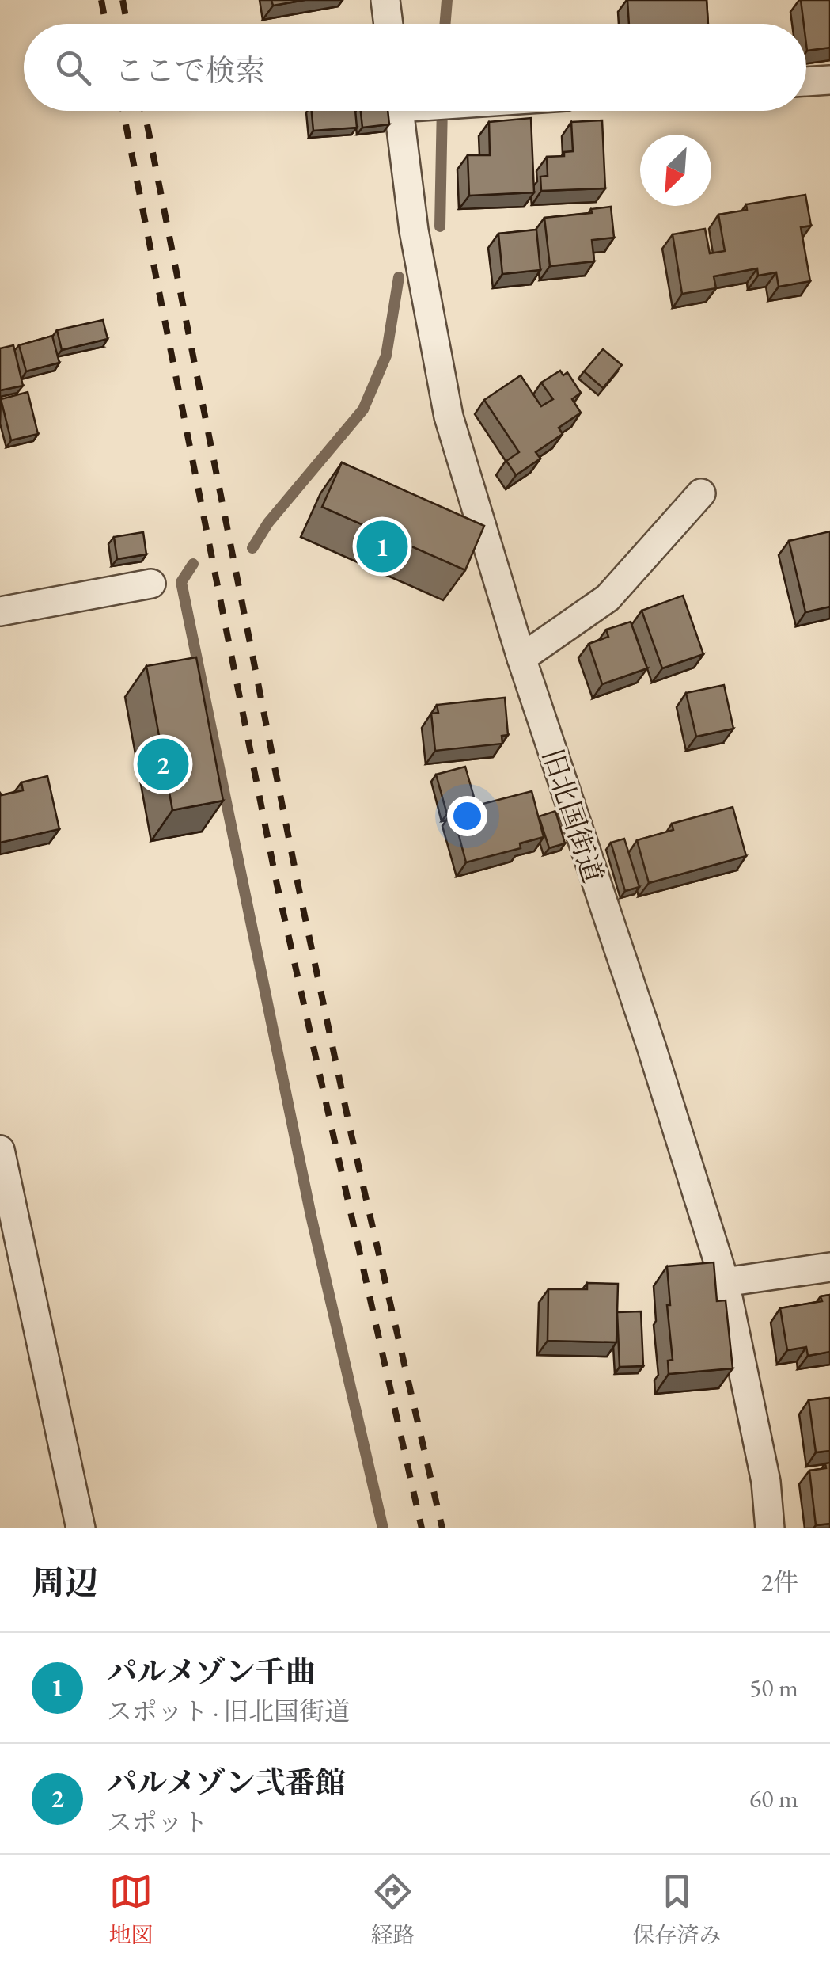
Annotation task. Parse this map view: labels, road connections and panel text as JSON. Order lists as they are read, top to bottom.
{
  "streets": {
    "street": ["旧北国街道"]
  },
  "north": "bottom left",
  "page": {
    "search": "ここで検索",
    "pins": ["1", "2"],
    "heading": ["周辺", "2件"],
    "list": [
      {
        "mark": "1",
        "name": "パルメゾン千曲",
        "note": "スポット · 旧北国街道",
        "value": "50 m"
      },
      {
        "mark": "2",
        "name": "パルメゾン弐番館",
        "note": "スポット",
        "value": "60 m"
      }
    ],
    "nav": ["地図", "経路", "保存済み"]
  }
}
